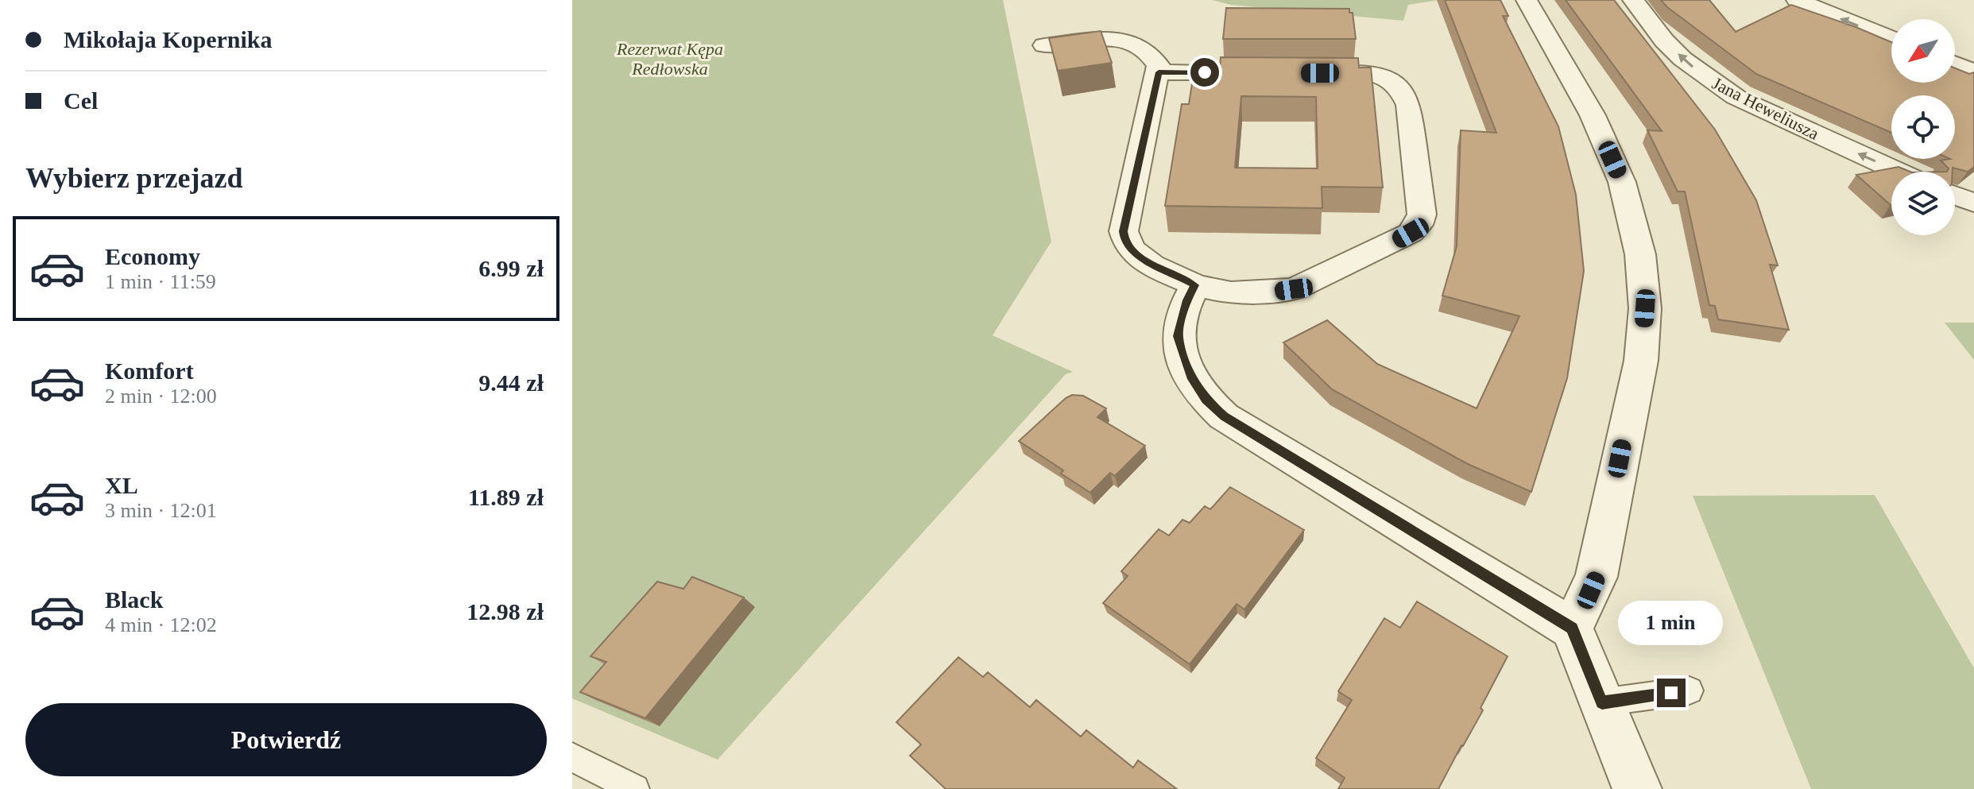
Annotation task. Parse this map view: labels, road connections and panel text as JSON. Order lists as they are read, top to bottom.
{
  "streets": {
    "street": ["Jana Heweliusza"]
  },
  "parks": ["Rezerwat Kępa Redłowska"],
  "north": "bottom left",
  "page": {
    "banner": ["Mikołaja Kopernika", "Cel"],
    "heading": "Wybierz przejazd",
    "list": [
      {
        "name": "Economy",
        "note": "1 min · 11:59",
        "value": "6.99 zł"
      },
      {
        "name": "Komfort",
        "note": "2 min · 12:00",
        "value": "9.44 zł"
      },
      {
        "name": "XL",
        "note": "3 min · 12:01",
        "value": "11.89 zł"
      },
      {
        "name": "Black",
        "note": "4 min · 12:02",
        "value": "12.98 zł"
      }
    ],
    "bubble": "1 min",
    "buttons": "Potwierdź"
  }
}
